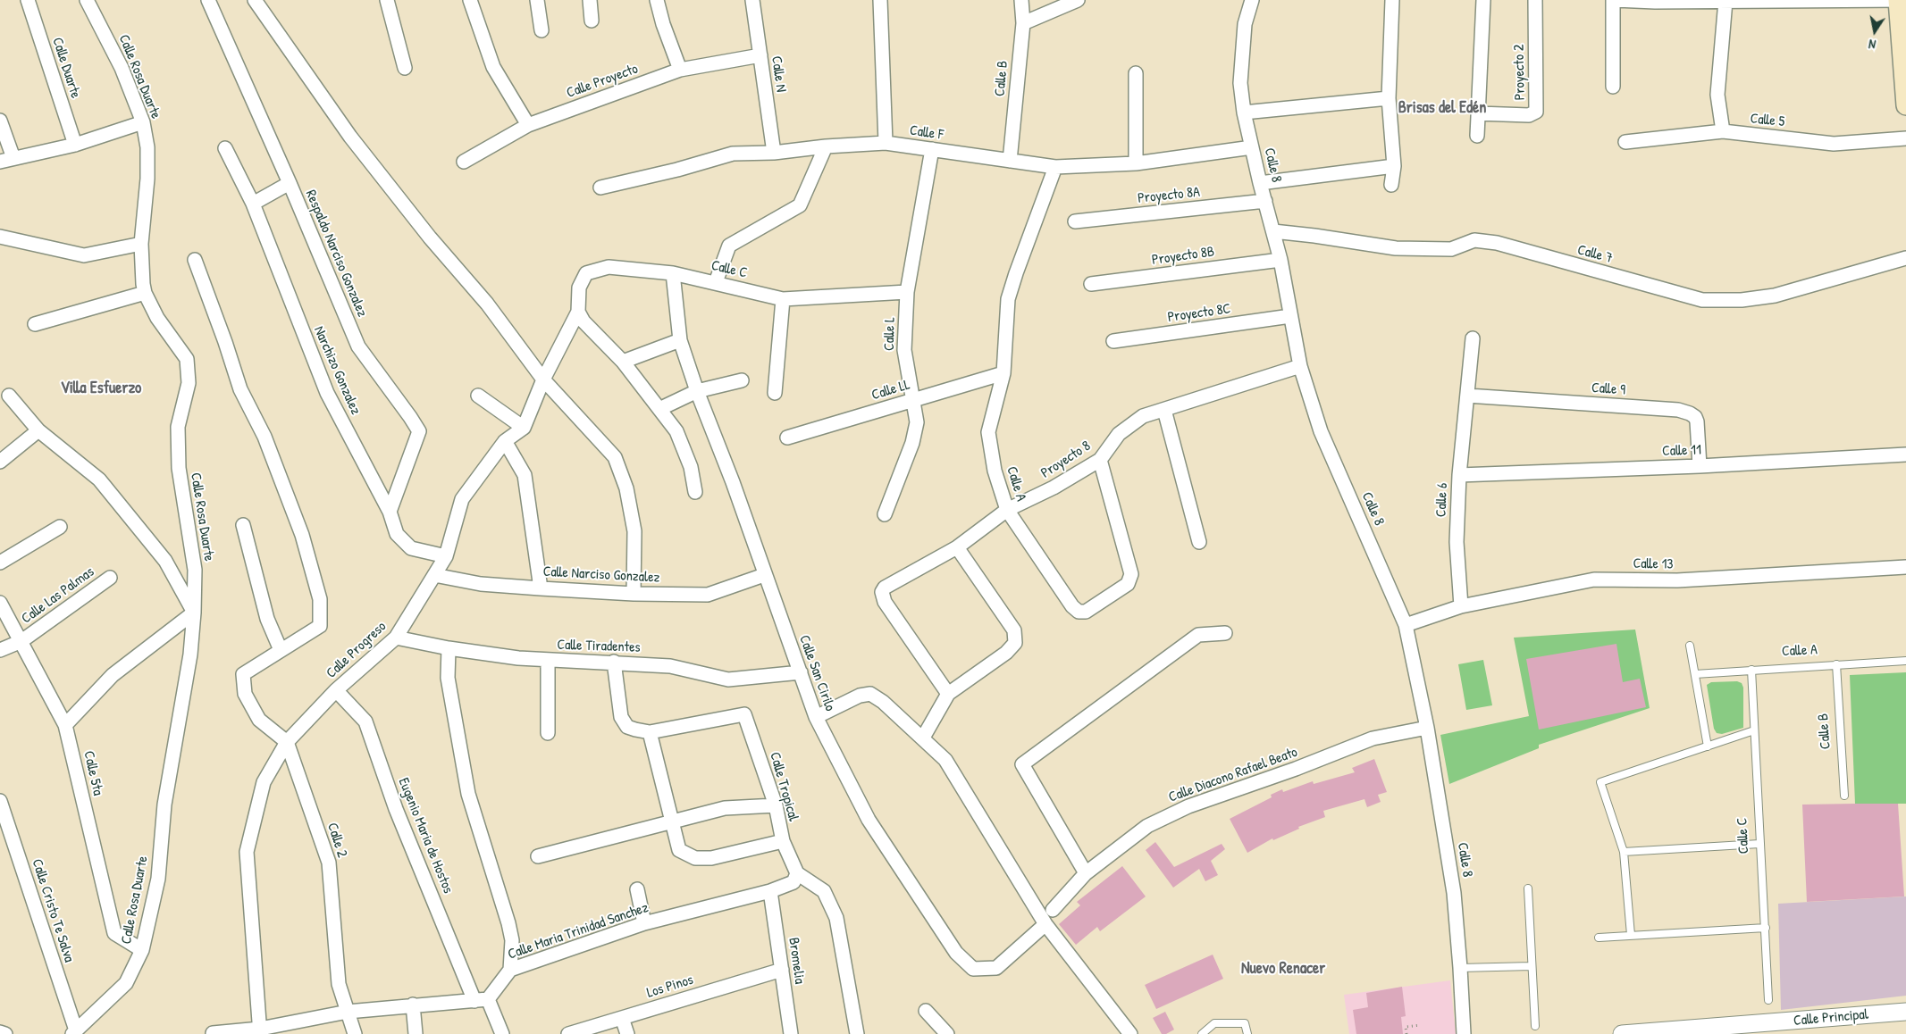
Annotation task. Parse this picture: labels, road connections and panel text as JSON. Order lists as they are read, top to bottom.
{
  "streets": {
    "street": [
      "Calle Duarte",
      "Proyecto 2",
      "Calle N",
      "Calle Rosa Duarte",
      "Calle B",
      "Calle Proyecto",
      "Calle 5",
      "Calle F",
      "Calle 8",
      "Proyecto 8A",
      "Respaldo Narciso Gonzalez",
      "Calle 7",
      "Proyecto 8B",
      "Calle C",
      "Proyecto 8C",
      "Calle L",
      "Narchizo Gonzalez",
      "Calle 9",
      "Calle LL",
      "Calle 11",
      "Proyecto 8",
      "Calle A",
      "Calle 6",
      "Calle 13",
      "Calle Narciso Gonzalez",
      "Calle Las Palmas",
      "Calle Tiradentes",
      "Calle Progreso",
      "Calle San Cirilo",
      "Calle 5ta",
      "Calle Diacono Rafael Beato",
      "Calle Tropical",
      "Eugenio Maria de Hostos",
      "Calle 2",
      "Calle Cristo Te Salva",
      "Calle Maria Trinidad Sanchez",
      "Bromelia",
      "Los Pinos",
      "Calle Principal"
    ]
  },
  "crossings": [
    ["Calle N", "Calle Proyecto"],
    ["Calle N", "Calle F"],
    ["Calle Rosa Duarte", "Calle 5ta"],
    ["Calle Rosa Duarte", "Calle Cristo Te Salva"],
    ["Calle B", "Calle F"],
    ["Calle B", "Calle A"],
    ["Calle F", "Calle 8"],
    ["Calle F", "Calle L"],
    ["Calle F", "Calle A"],
    ["Calle 8", "Proyecto 8A"],
    ["Calle 8", "Calle 7"],
    ["Calle 8", "Proyecto 8B"],
    ["Calle 8", "Proyecto 8C"],
    ["Calle 8", "Proyecto 8"],
    ["Calle 8", "Calle 13"],
    ["Calle 8", "Calle Diacono Rafael Beato"],
    ["Respaldo Narciso Gonzalez", "Narchizo Gonzalez"],
    ["Calle C", "Calle L"],
    ["Calle C", "Calle A"],
    ["Calle C", "Calle San Cirilo"],
    ["Calle L", "Calle LL"],
    ["Narchizo Gonzalez", "Calle Progreso"],
    ["Calle 9", "Calle 11"],
    ["Calle 9", "Calle 6"],
    ["Calle LL", "Calle A"],
    ["Calle 11", "Calle 6"],
    ["Proyecto 8", "Calle A"],
    ["Calle 6", "Calle 13"],
    ["Calle Narciso Gonzalez", "Calle Progreso"],
    ["Calle Narciso Gonzalez", "Calle San Cirilo"],
    ["Calle Las Palmas", "Calle 5ta"],
    ["Calle Tiradentes", "Calle Progreso"],
    ["Calle Tiradentes", "Calle San Cirilo"],
    ["Calle Tiradentes", "Calle Tropical"],
    ["Calle Progreso", "Eugenio Maria de Hostos"],
    ["Calle Progreso", "Calle 2"],
    ["Calle Tropical", "Calle Maria Trinidad Sanchez"],
    ["Eugenio Maria de Hostos", "Calle Maria Trinidad Sanchez"],
    ["Calle Maria Trinidad Sanchez", "Bromelia"],
    ["Bromelia", "Los Pinos"]
  ],
  "districts": ["Brisas del Edén", "Villa Esfuerzo", "Nuevo Renacer"],
  "north": "bottom"
}
